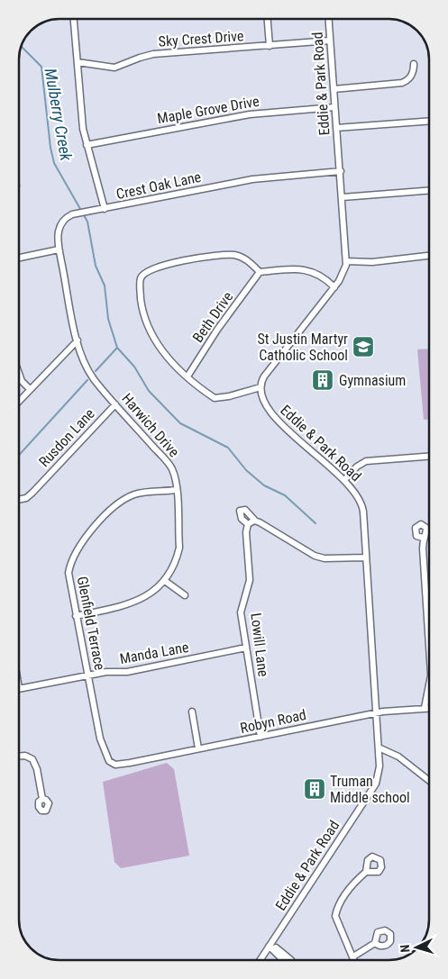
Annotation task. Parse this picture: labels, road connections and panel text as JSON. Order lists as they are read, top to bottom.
{
  "streets": {
    "street": [
      "Sky Crest Drive",
      "Eddie & Park Road",
      "Maple Grove Drive",
      "Crest Oak Lane",
      "Beth Drive",
      "Harwich Drive",
      "Rusdon Lane",
      "Glenfield Terrace",
      "Lowill Lane",
      "Manda Lane",
      "Robyn Road"
    ]
  },
  "crossings": [
    ["Sky Crest Drive", "Eddie & Park Road"],
    ["Eddie & Park Road", "Maple Grove Drive"],
    ["Eddie & Park Road", "Crest Oak Lane"],
    ["Eddie & Park Road", "Robyn Road"],
    ["Crest Oak Lane", "Harwich Drive"],
    ["Harwich Drive", "Rusdon Lane"],
    ["Harwich Drive", "Glenfield Terrace"],
    ["Glenfield Terrace", "Manda Lane"],
    ["Glenfield Terrace", "Robyn Road"],
    ["Lowill Lane", "Manda Lane"],
    ["Lowill Lane", "Robyn Road"]
  ],
  "water": ["Mulberry Creek"],
  "places": {
    "school or university": ["St Justin Martyr Catholic School"],
    "building": ["Gymnasium", "Truman Middle school"]
  },
  "north": "left"
}
